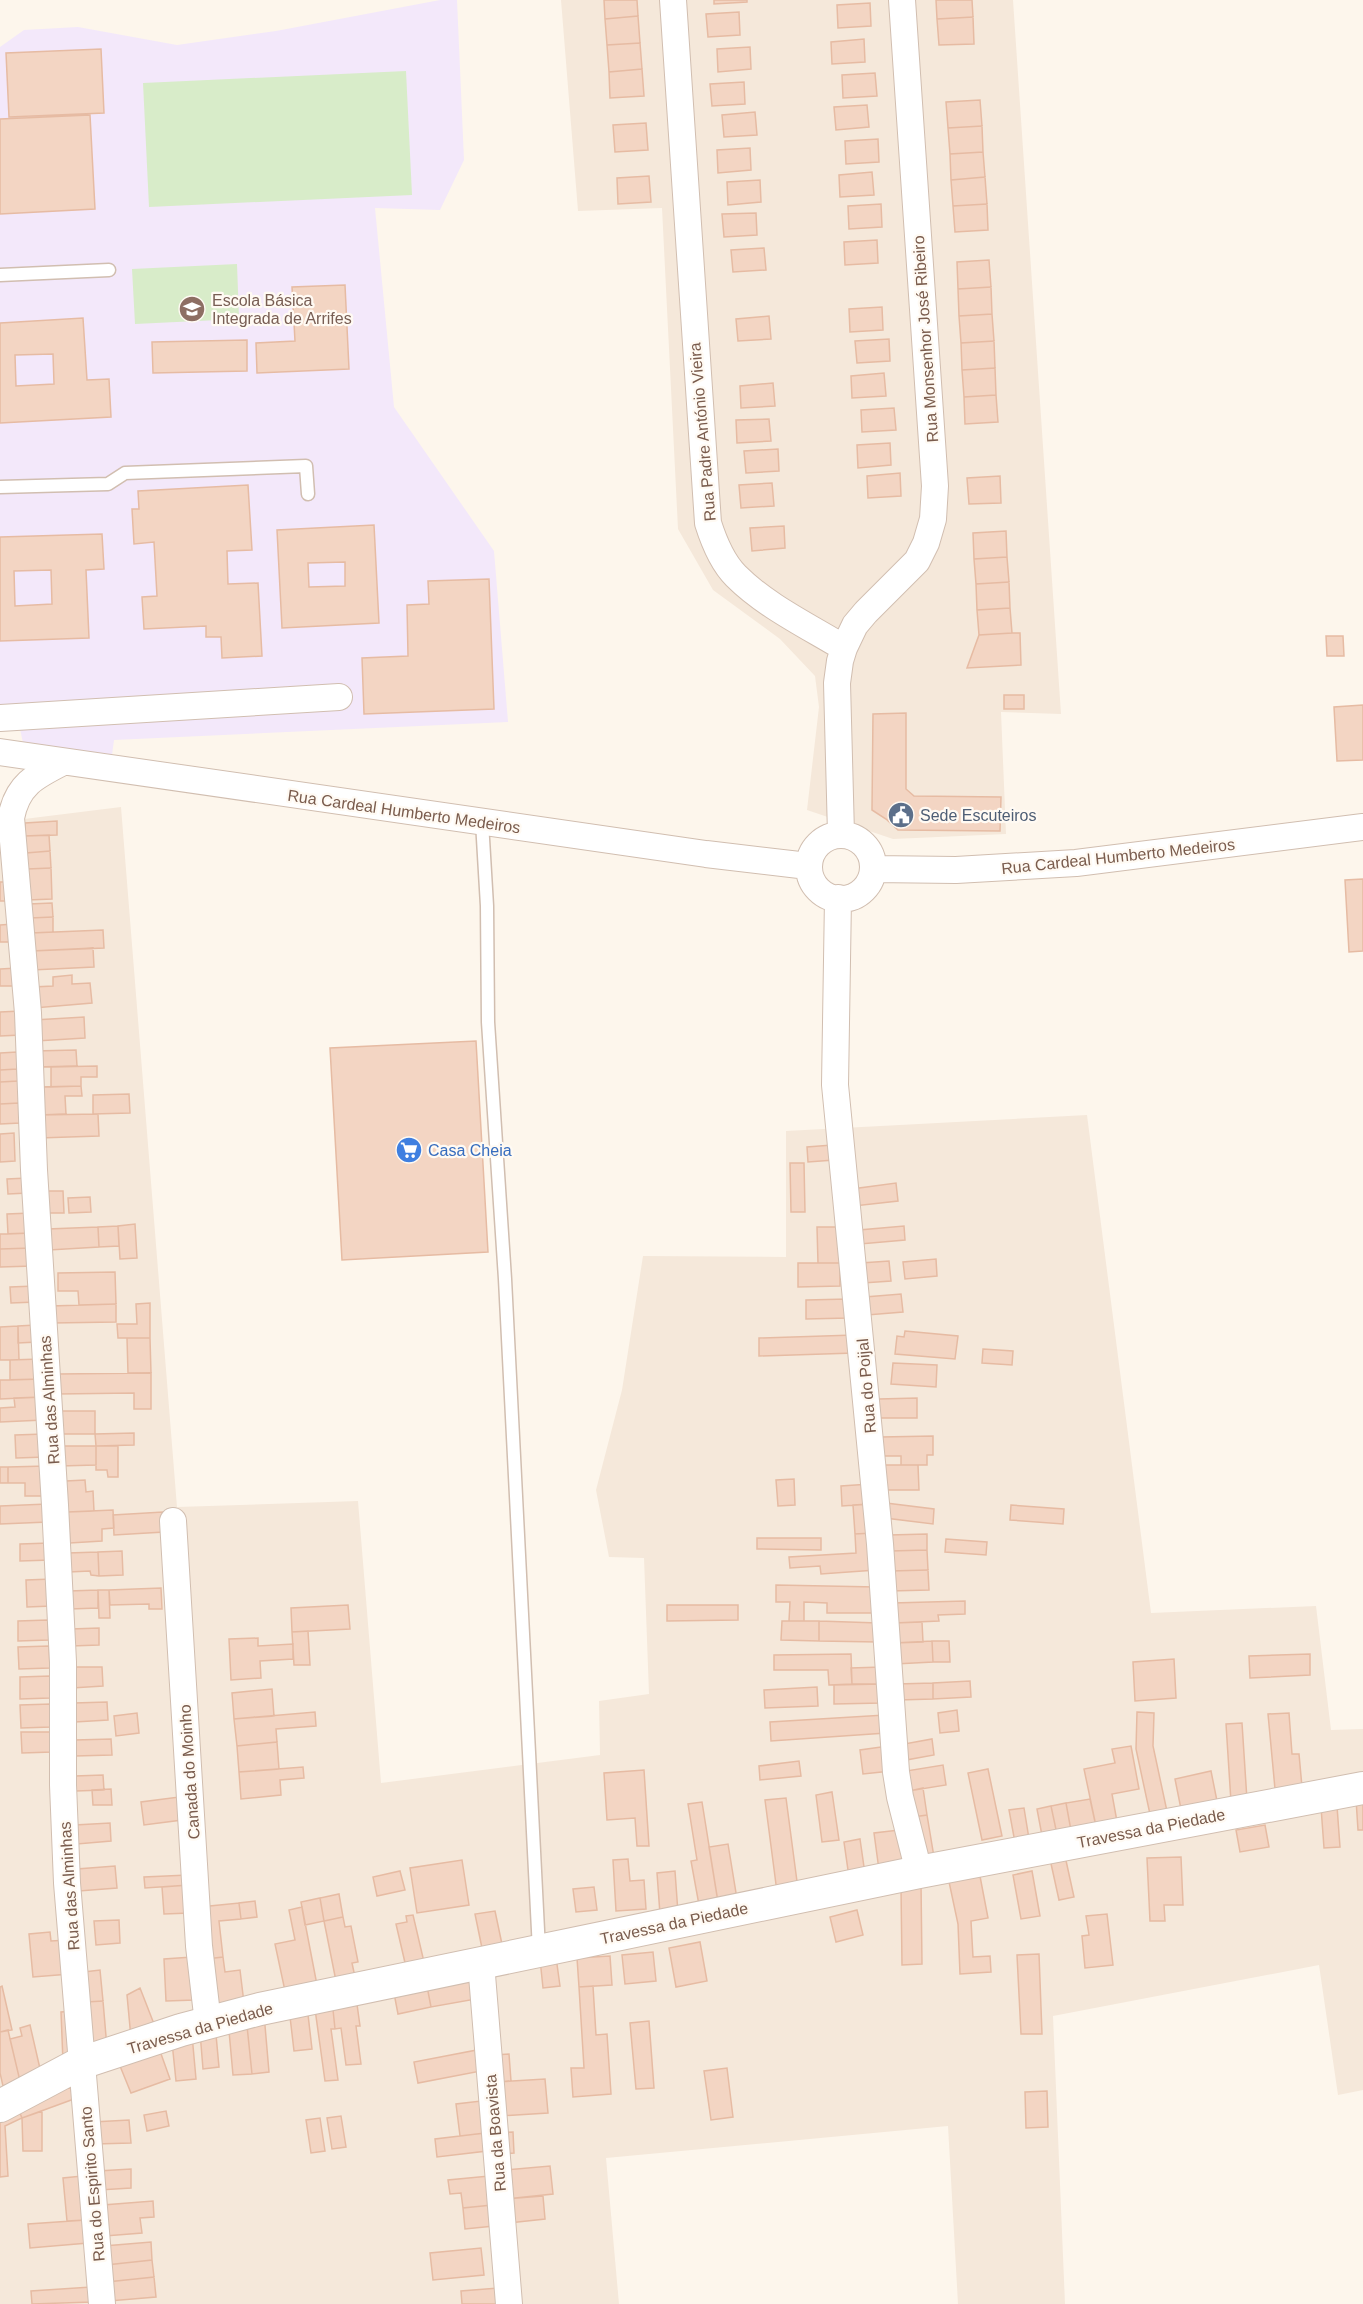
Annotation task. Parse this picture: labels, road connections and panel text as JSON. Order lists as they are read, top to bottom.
{
  "streets": {
    "street": [
      "Rua Monsenhor José Ribeiro",
      "Rua Padre António Vieira",
      "Rua Cardeal Humberto Medeiros",
      "Rua do Poijal",
      "Rua das Alminhas",
      "Canada do Moinho",
      "Travessa da Piedade",
      "Rua da Boavista",
      "Rua do Espirito Santo"
    ]
  },
  "crossings": [
    ["Rua Monsenhor José Ribeiro", "Rua Padre António Vieira"],
    ["Rua Cardeal Humberto Medeiros", "Rua do Poijal"],
    ["Rua Cardeal Humberto Medeiros", "Rua das Alminhas"],
    ["Rua do Poijal", "Travessa da Piedade"],
    ["Rua das Alminhas", "Travessa da Piedade"],
    ["Rua das Alminhas", "Rua do Espirito Santo"],
    ["Canada do Moinho", "Travessa da Piedade"],
    ["Travessa da Piedade", "Rua da Boavista"],
    ["Travessa da Piedade", "Rua do Espirito Santo"]
  ],
  "places": {
    "school or university": ["Escola Básica Integrada de Arrifes"],
    "public building": ["Sede Escuteiros"],
    "supermarket": ["Casa Cheia"]
  }
}
